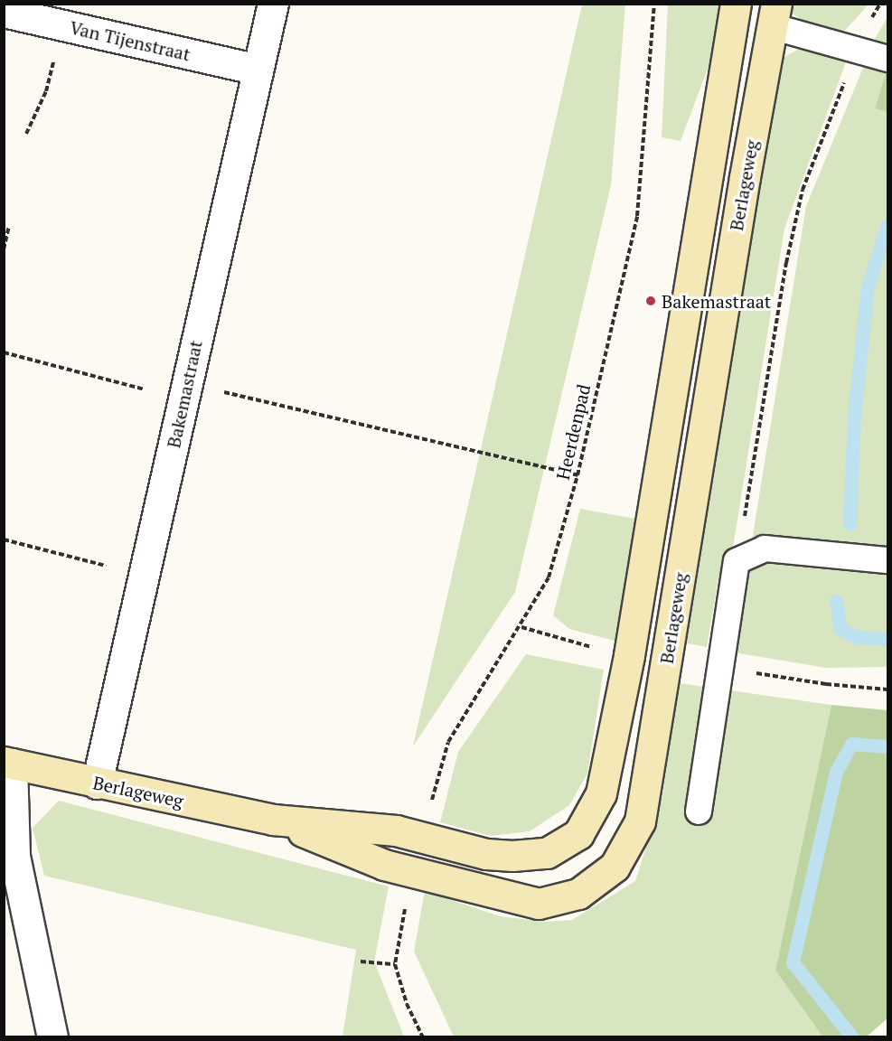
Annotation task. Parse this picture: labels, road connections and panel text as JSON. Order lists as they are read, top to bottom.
{
  "streets": {
    "street": ["Van Tijenstraat", "Berlageweg", "Bakemastraat"],
    "path": ["Heerdenpad"]
  },
  "crossings": [
    ["Van Tijenstraat", "Bakemastraat"],
    ["Berlageweg", "Bakemastraat"],
    ["Berlageweg", "Heerdenpad"]
  ],
  "places": ["Bakemastraat"]
}
